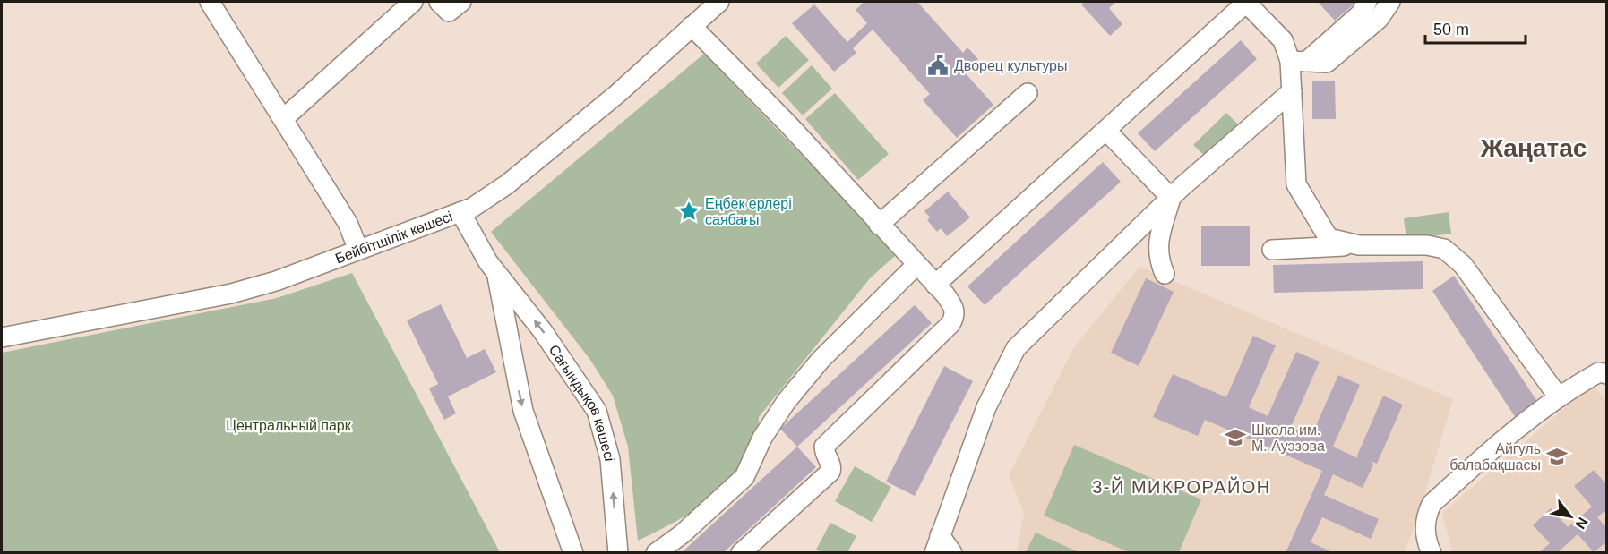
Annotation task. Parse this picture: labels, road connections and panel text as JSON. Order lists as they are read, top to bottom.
{
  "streets": {
    "street": ["Бейбітшілік көшесі", "Сағындықов көшесі"]
  },
  "crossings": [
    ["Бейбітшілік көшесі", "Сағындықов көшесі"]
  ],
  "districts": ["Жаңатас", "3-Й МИКРОРАЙОН"],
  "parks": ["Центральный парк"],
  "places": {
    "public building": ["Дворец культуры"],
    "place": ["Еңбек ерлері саябағы"],
    "school or university": ["Школа им. М. Ауэзова", "Айгуль балабақшасы"]
  },
  "scale_bar": "50 m",
  "north": "bottom right"
}
